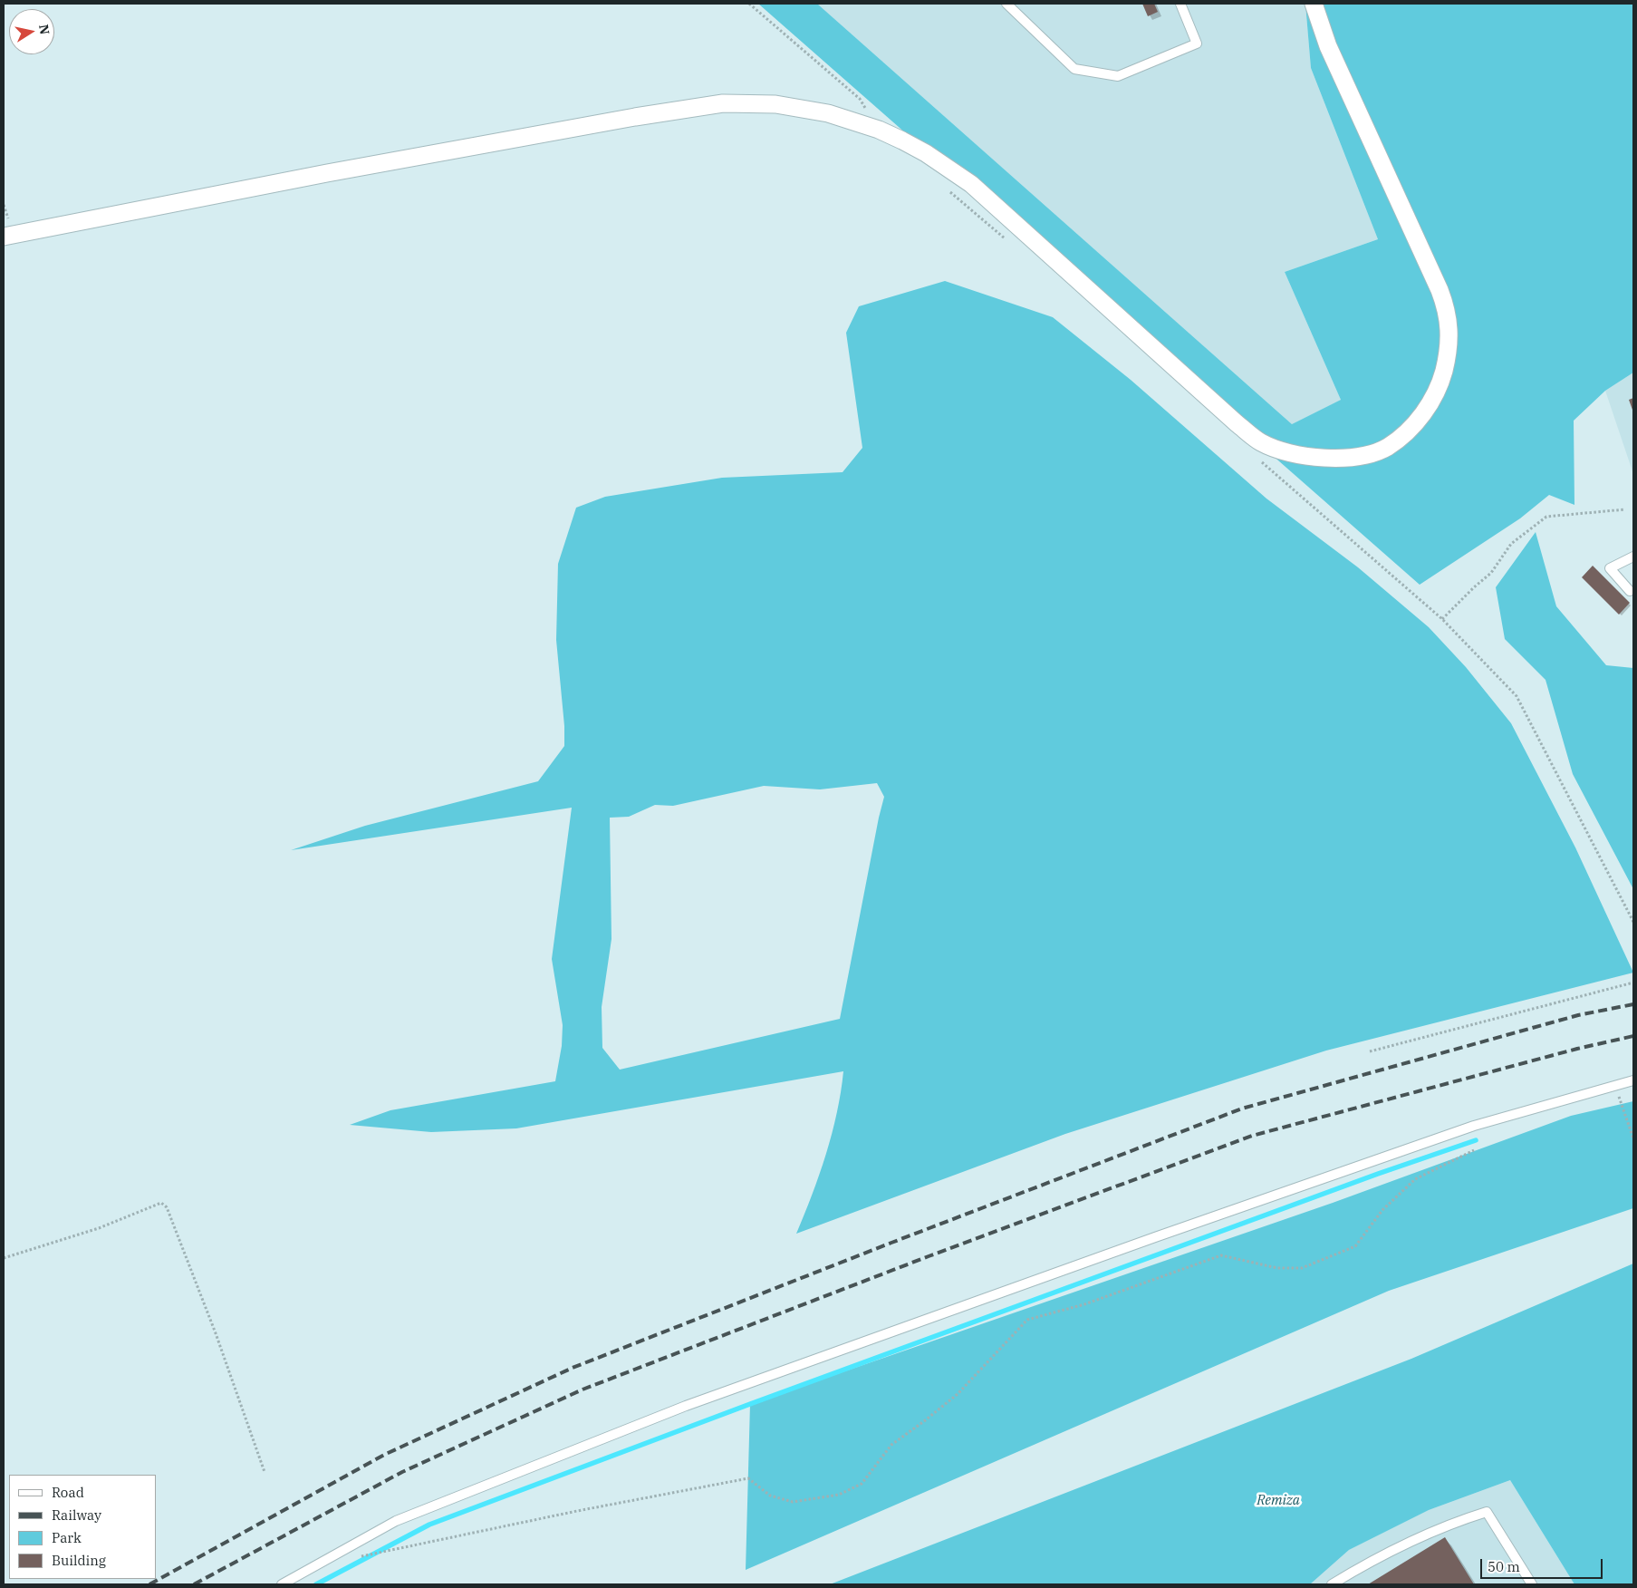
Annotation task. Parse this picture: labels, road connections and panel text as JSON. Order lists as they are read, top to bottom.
{
  "parks": ["Remiza"],
  "legend": [
    "Road",
    "Railway",
    "Park",
    "Building"
  ],
  "scale_bar": "50 m",
  "north": "right"
}
